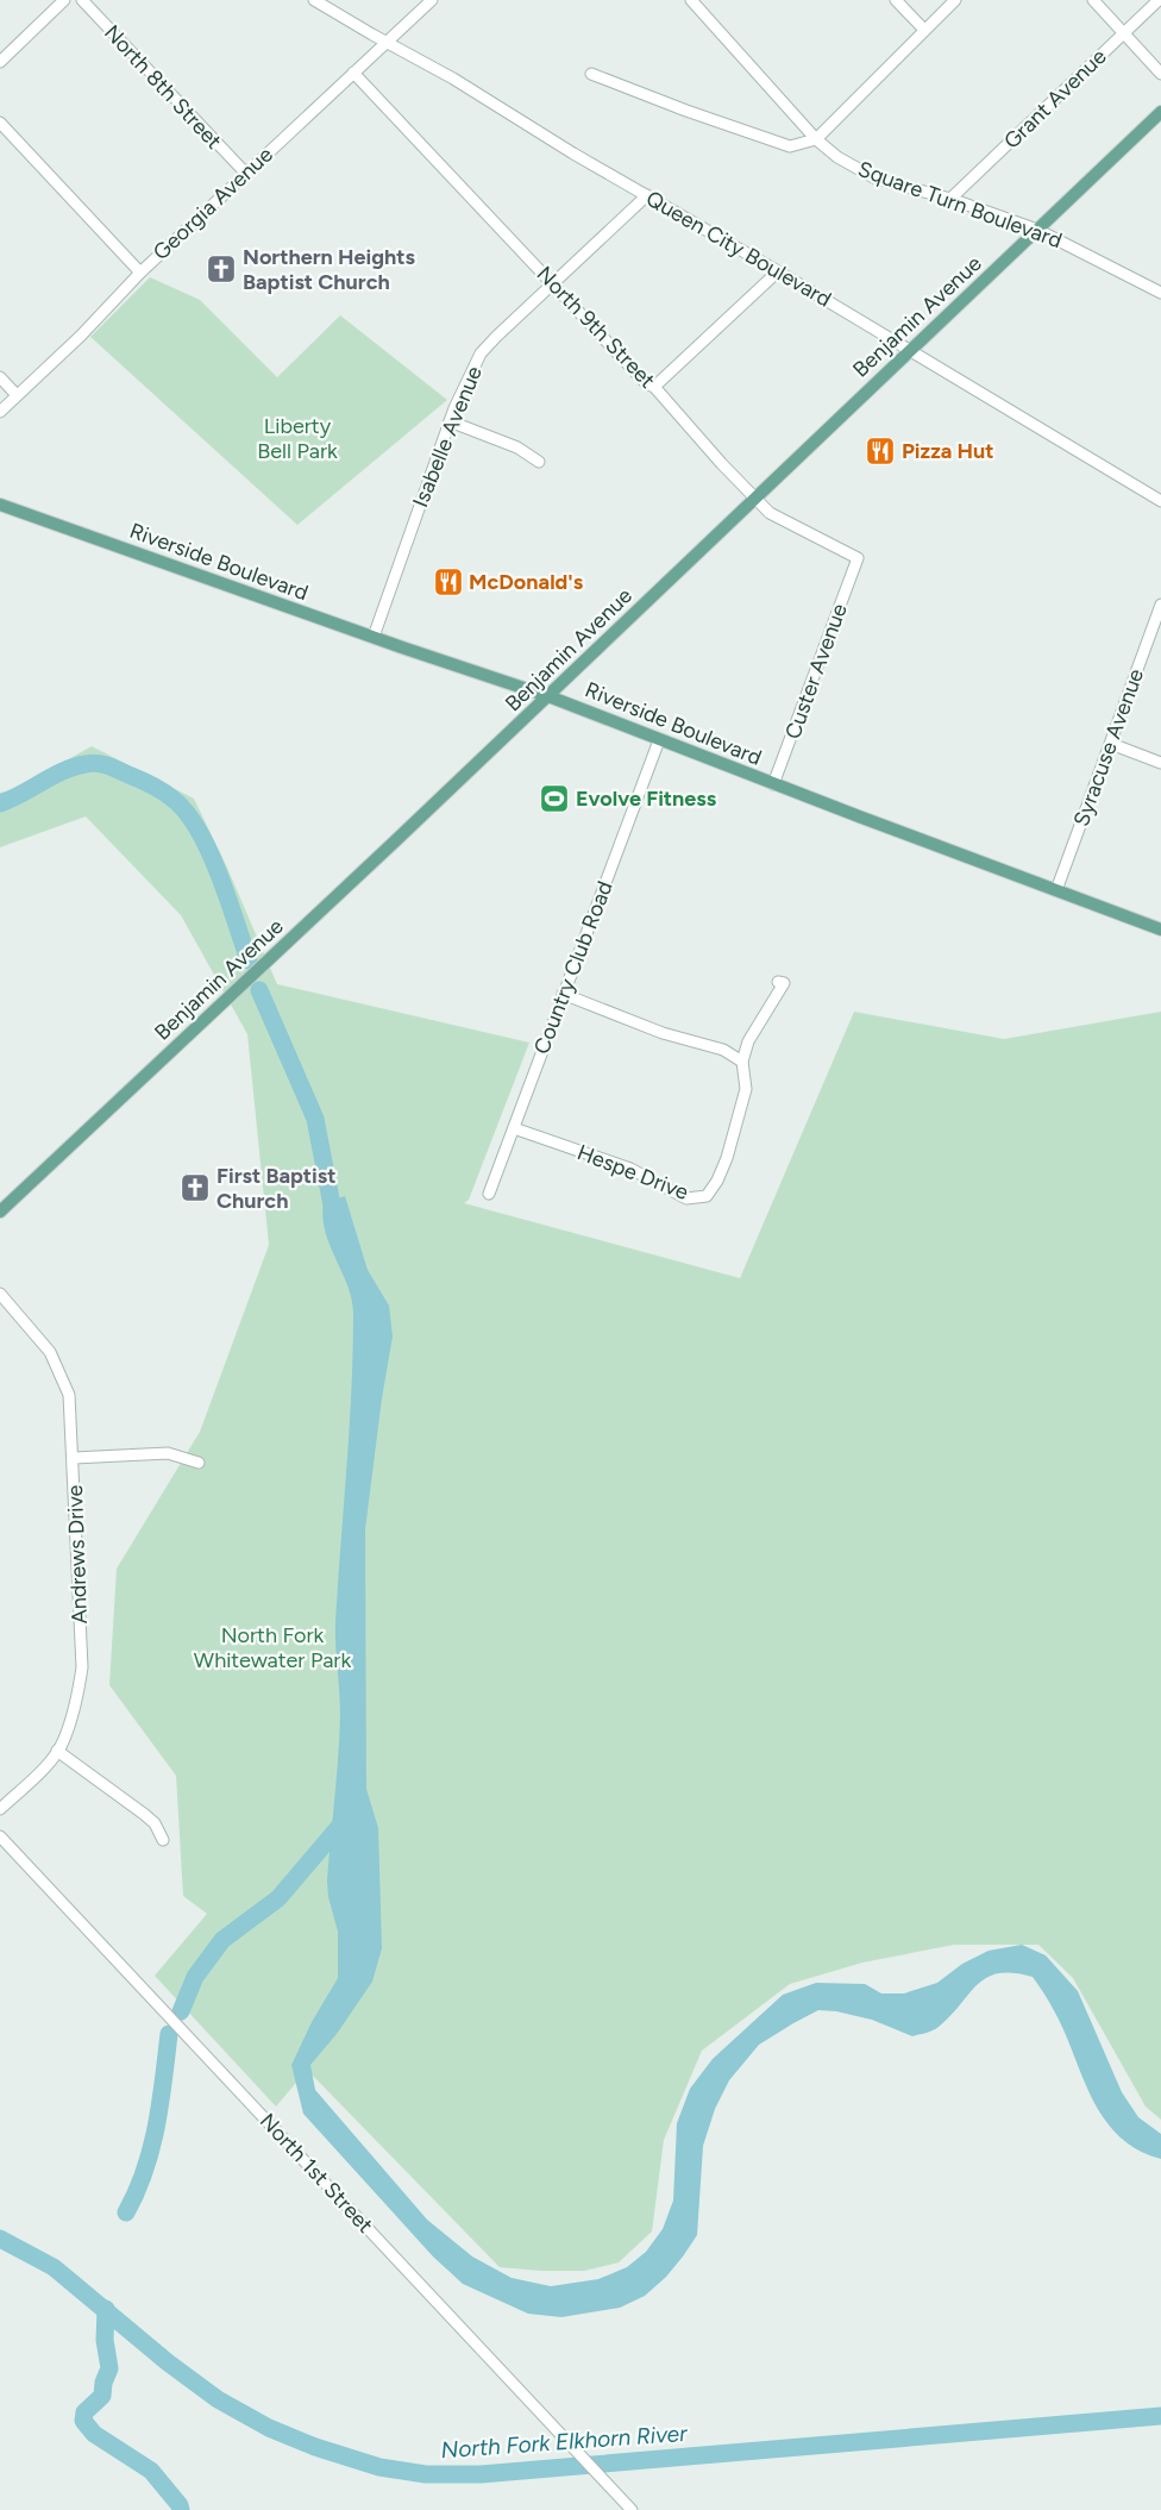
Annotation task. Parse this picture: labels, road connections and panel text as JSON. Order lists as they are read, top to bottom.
{
  "streets": {
    "main road": ["Benjamin Avenue", "Riverside Boulevard"],
    "street": [
      "North 8th Street",
      "Grant Avenue",
      "Georgia Avenue",
      "Square Turn Boulevard",
      "Queen City Boulevard",
      "North 9th Street",
      "Isabelle Avenue",
      "Custer Avenue",
      "Syracuse Avenue",
      "Country Club Road",
      "Hespe Drive",
      "Andrews Drive",
      "North 1st Street"
    ]
  },
  "crossings": [
    ["North 8th Street", "Georgia Avenue"],
    ["Grant Avenue", "Square Turn Boulevard"],
    ["Georgia Avenue", "Queen City Boulevard"],
    ["Georgia Avenue", "North 9th Street"],
    ["Square Turn Boulevard", "Benjamin Avenue"],
    ["Queen City Boulevard", "Benjamin Avenue"],
    ["Queen City Boulevard", "Isabelle Avenue"],
    ["Benjamin Avenue", "North 9th Street"],
    ["Benjamin Avenue", "Riverside Boulevard"],
    ["North 9th Street", "Isabelle Avenue"],
    ["North 9th Street", "Custer Avenue"],
    ["Isabelle Avenue", "Riverside Boulevard"],
    ["Riverside Boulevard", "Custer Avenue"],
    ["Riverside Boulevard", "Syracuse Avenue"],
    ["Riverside Boulevard", "Country Club Road"],
    ["Country Club Road", "Hespe Drive"]
  ],
  "water": ["North Fork Elkhorn River"],
  "parks": ["Liberty Bell Park", "North Fork Whitewater Park"],
  "places": {
    "church": ["Northern Heights Baptist Church", "First Baptist Church"],
    "restaurant": ["Pizza Hut", "McDonald's"],
    "sports": ["Evolve Fitness"]
  }
}
